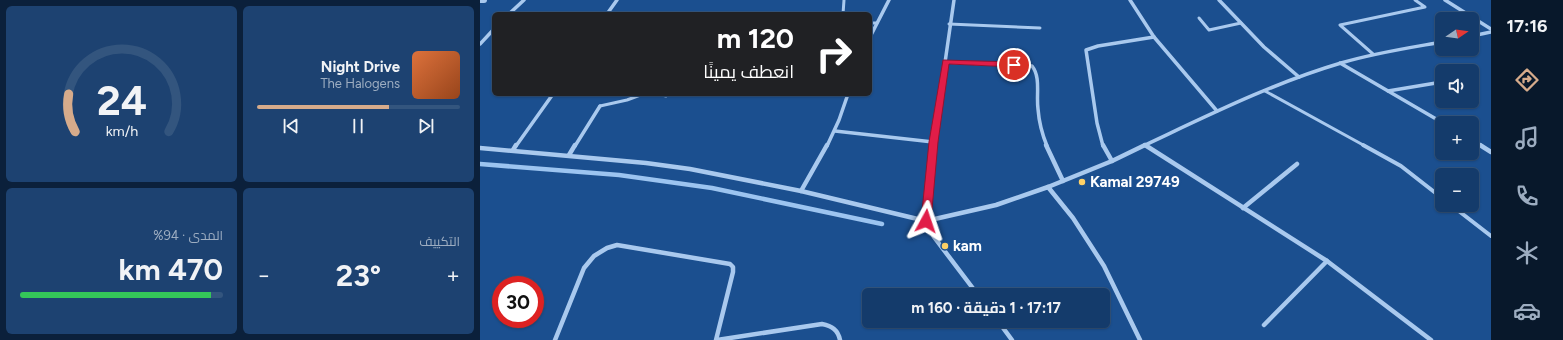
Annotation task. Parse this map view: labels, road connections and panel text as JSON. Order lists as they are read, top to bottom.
{
  "places": ["Kamal 29749", "kam"],
  "north": "right",
  "page": {
    "tabs": "17:16",
    "map_buttons": ["+", "−"],
    "turn": ["120 m", "انعطف يمينًا"],
    "song": ["Night Drive", "The Halogens"],
    "tile": [
      "التكييف",
      ["المدى · 94%", "470 km"]
    ],
    "heat": ["−", "23°", "+"],
    "limit": "30",
    "trip": "17:17 · 1 دقيقة · 160 m",
    "gauge": ["24", "km/h"]
  }
}
